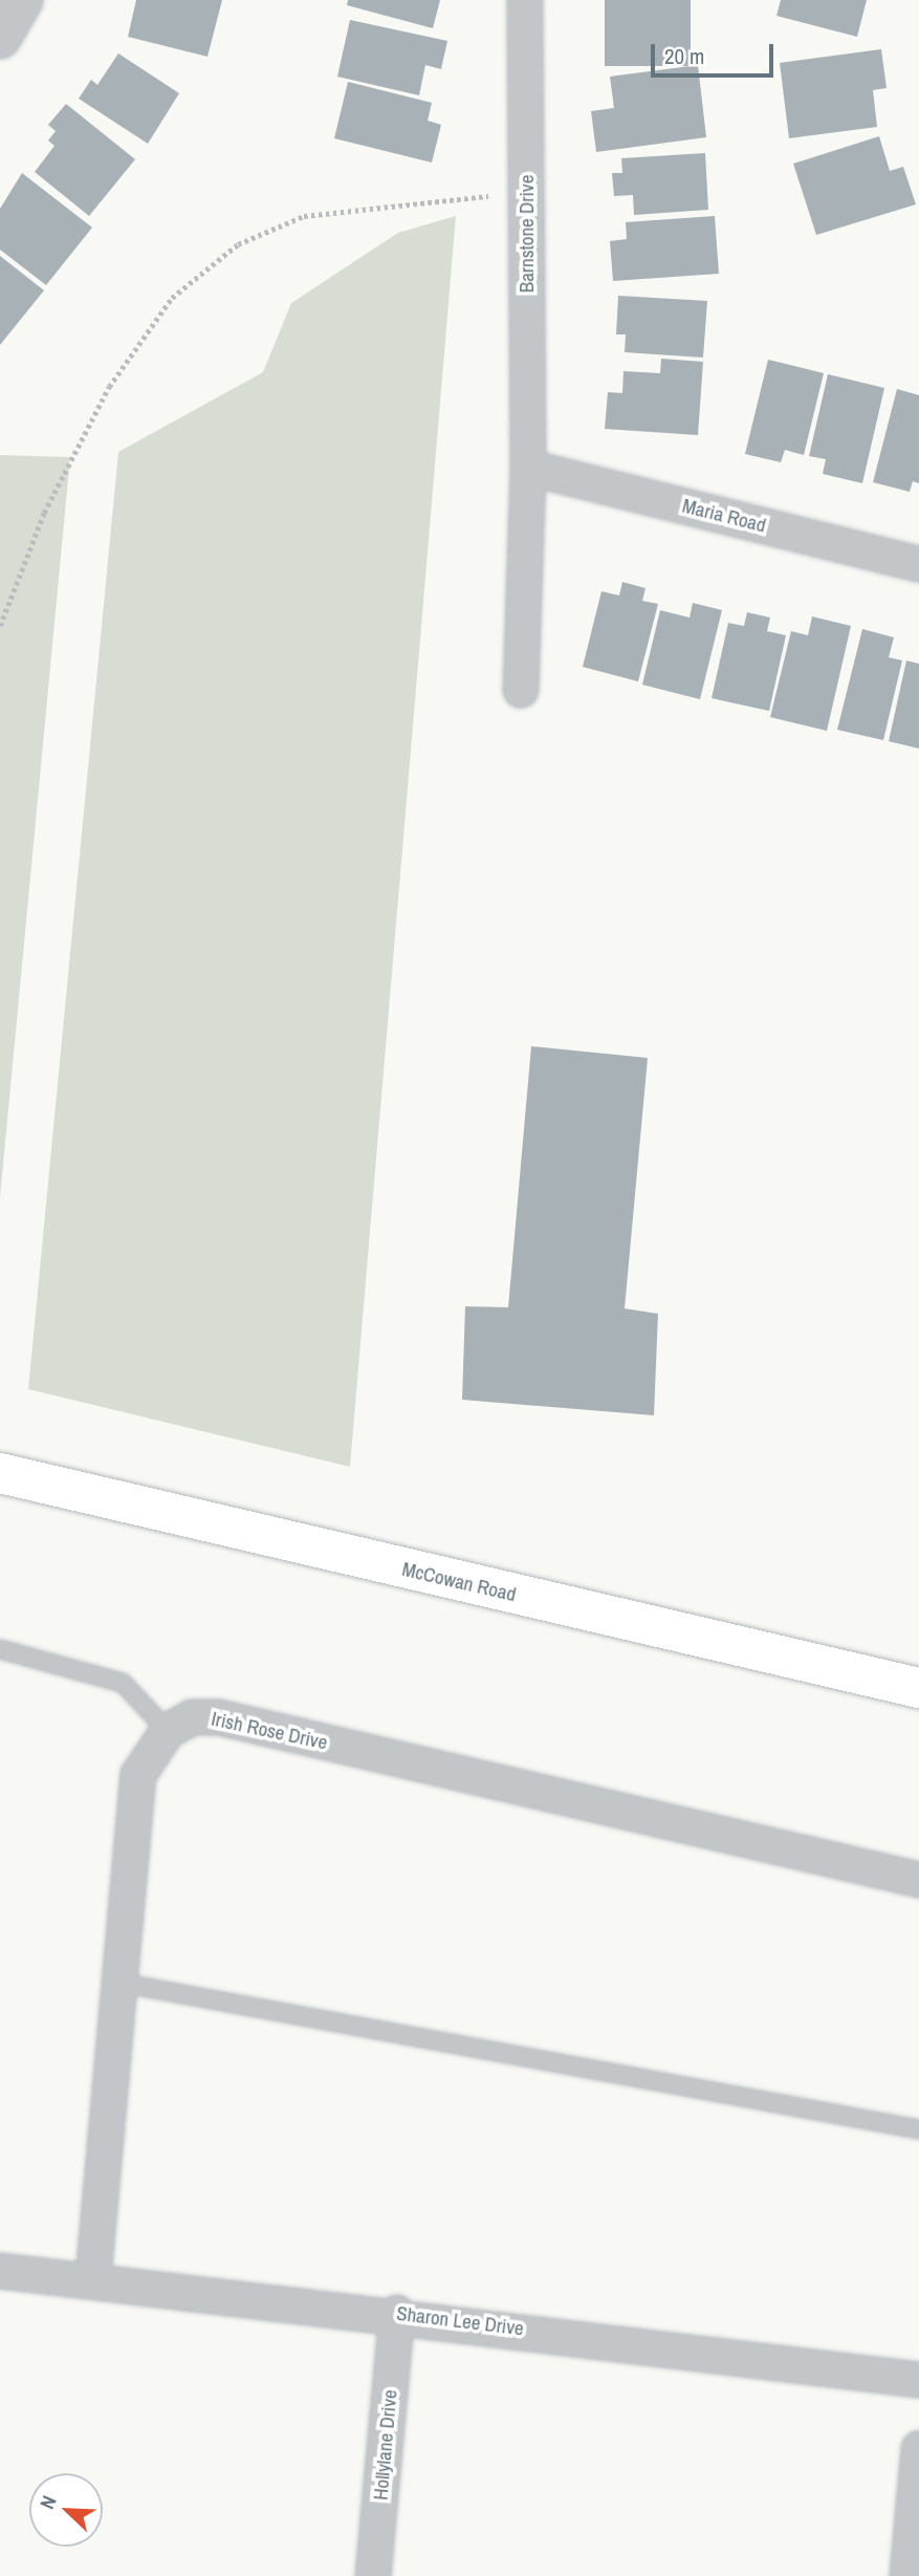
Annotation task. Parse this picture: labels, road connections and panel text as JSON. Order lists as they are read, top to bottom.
{
  "streets": {
    "main road": ["McCowan Road"],
    "street": [
      "Barnstone Drive",
      "Maria Road",
      "Irish Rose Drive",
      "Sharon Lee Drive",
      "Hollylane Drive"
    ]
  },
  "crossings": [
    ["Barnstone Drive", "Maria Road"],
    ["Sharon Lee Drive", "Hollylane Drive"]
  ],
  "scale_bar": "20 m",
  "north": "top left"
}
